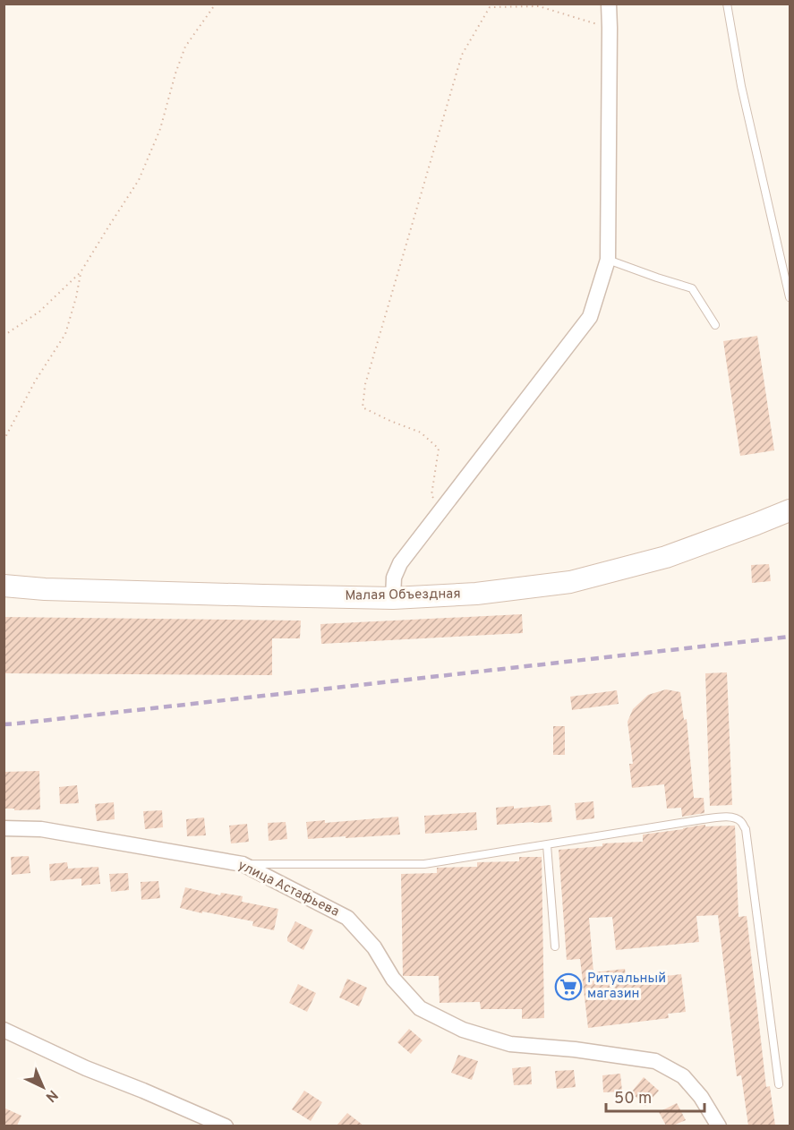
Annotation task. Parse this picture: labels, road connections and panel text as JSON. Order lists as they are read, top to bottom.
{
  "streets": {
    "main road": ["Малая Объездная"],
    "street": ["улица Астафьева"]
  },
  "places": {
    "supermarket": ["Ритуальный магазин"]
  },
  "scale_bar": "50 m",
  "north": "bottom right"
}
